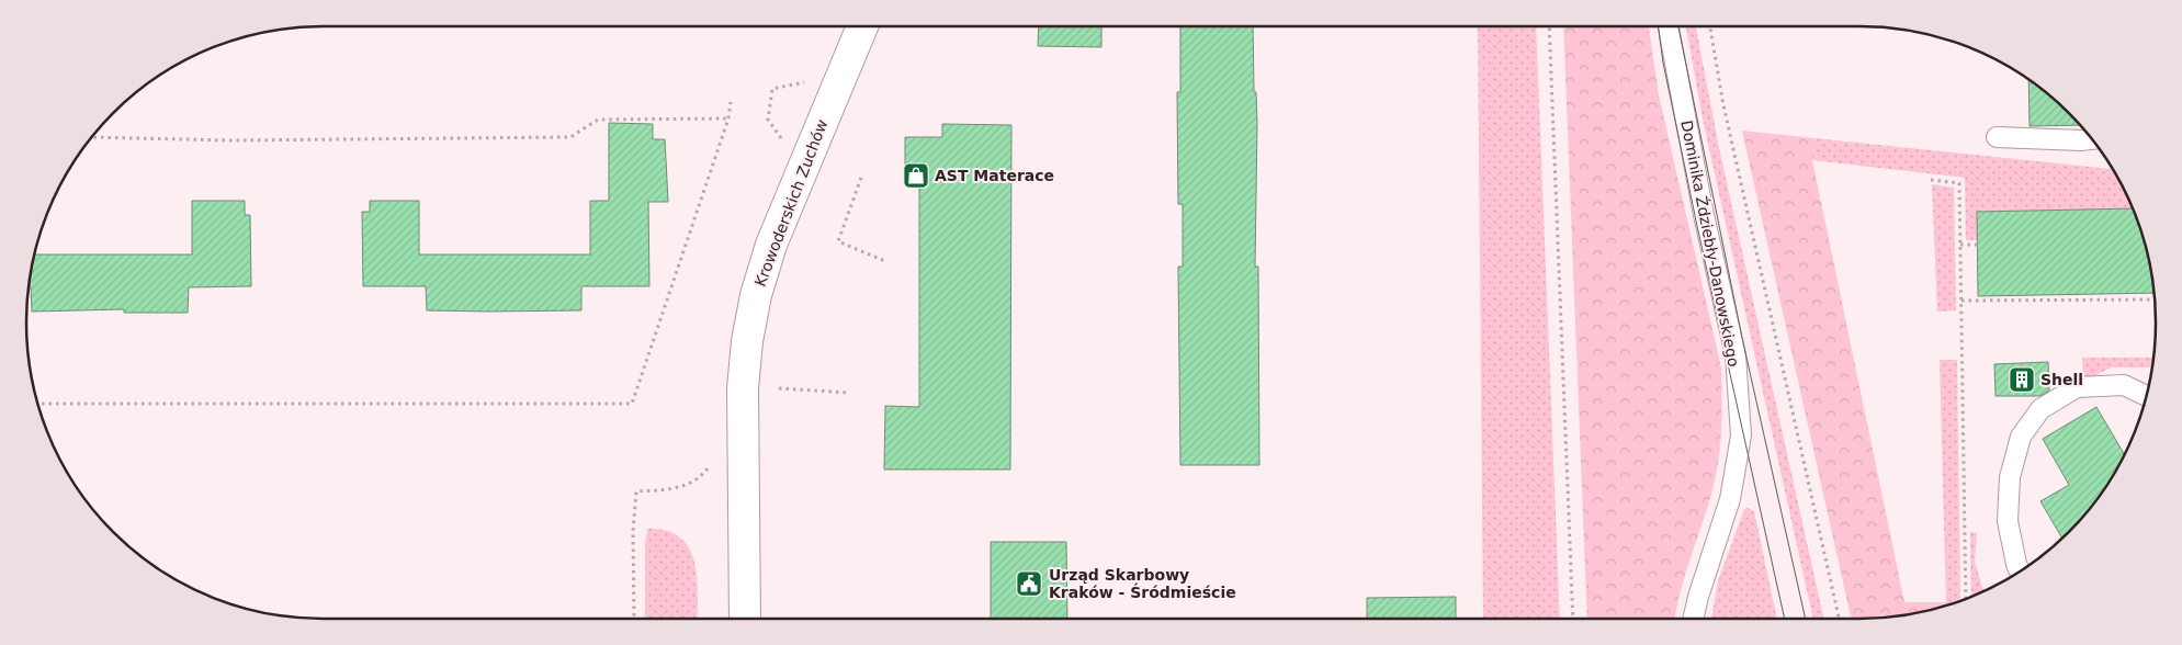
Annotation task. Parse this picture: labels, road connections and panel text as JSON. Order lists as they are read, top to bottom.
{
  "streets": {
    "street": ["Krowoderskich Zuchów"],
    "lane": ["Dominika Ździebły-Danowskiego"]
  },
  "places": {
    "shop": ["AST Materace"],
    "building": ["Shell"],
    "public building": ["Urząd Skarbowy Kraków - Śródmieście"]
  }
}
